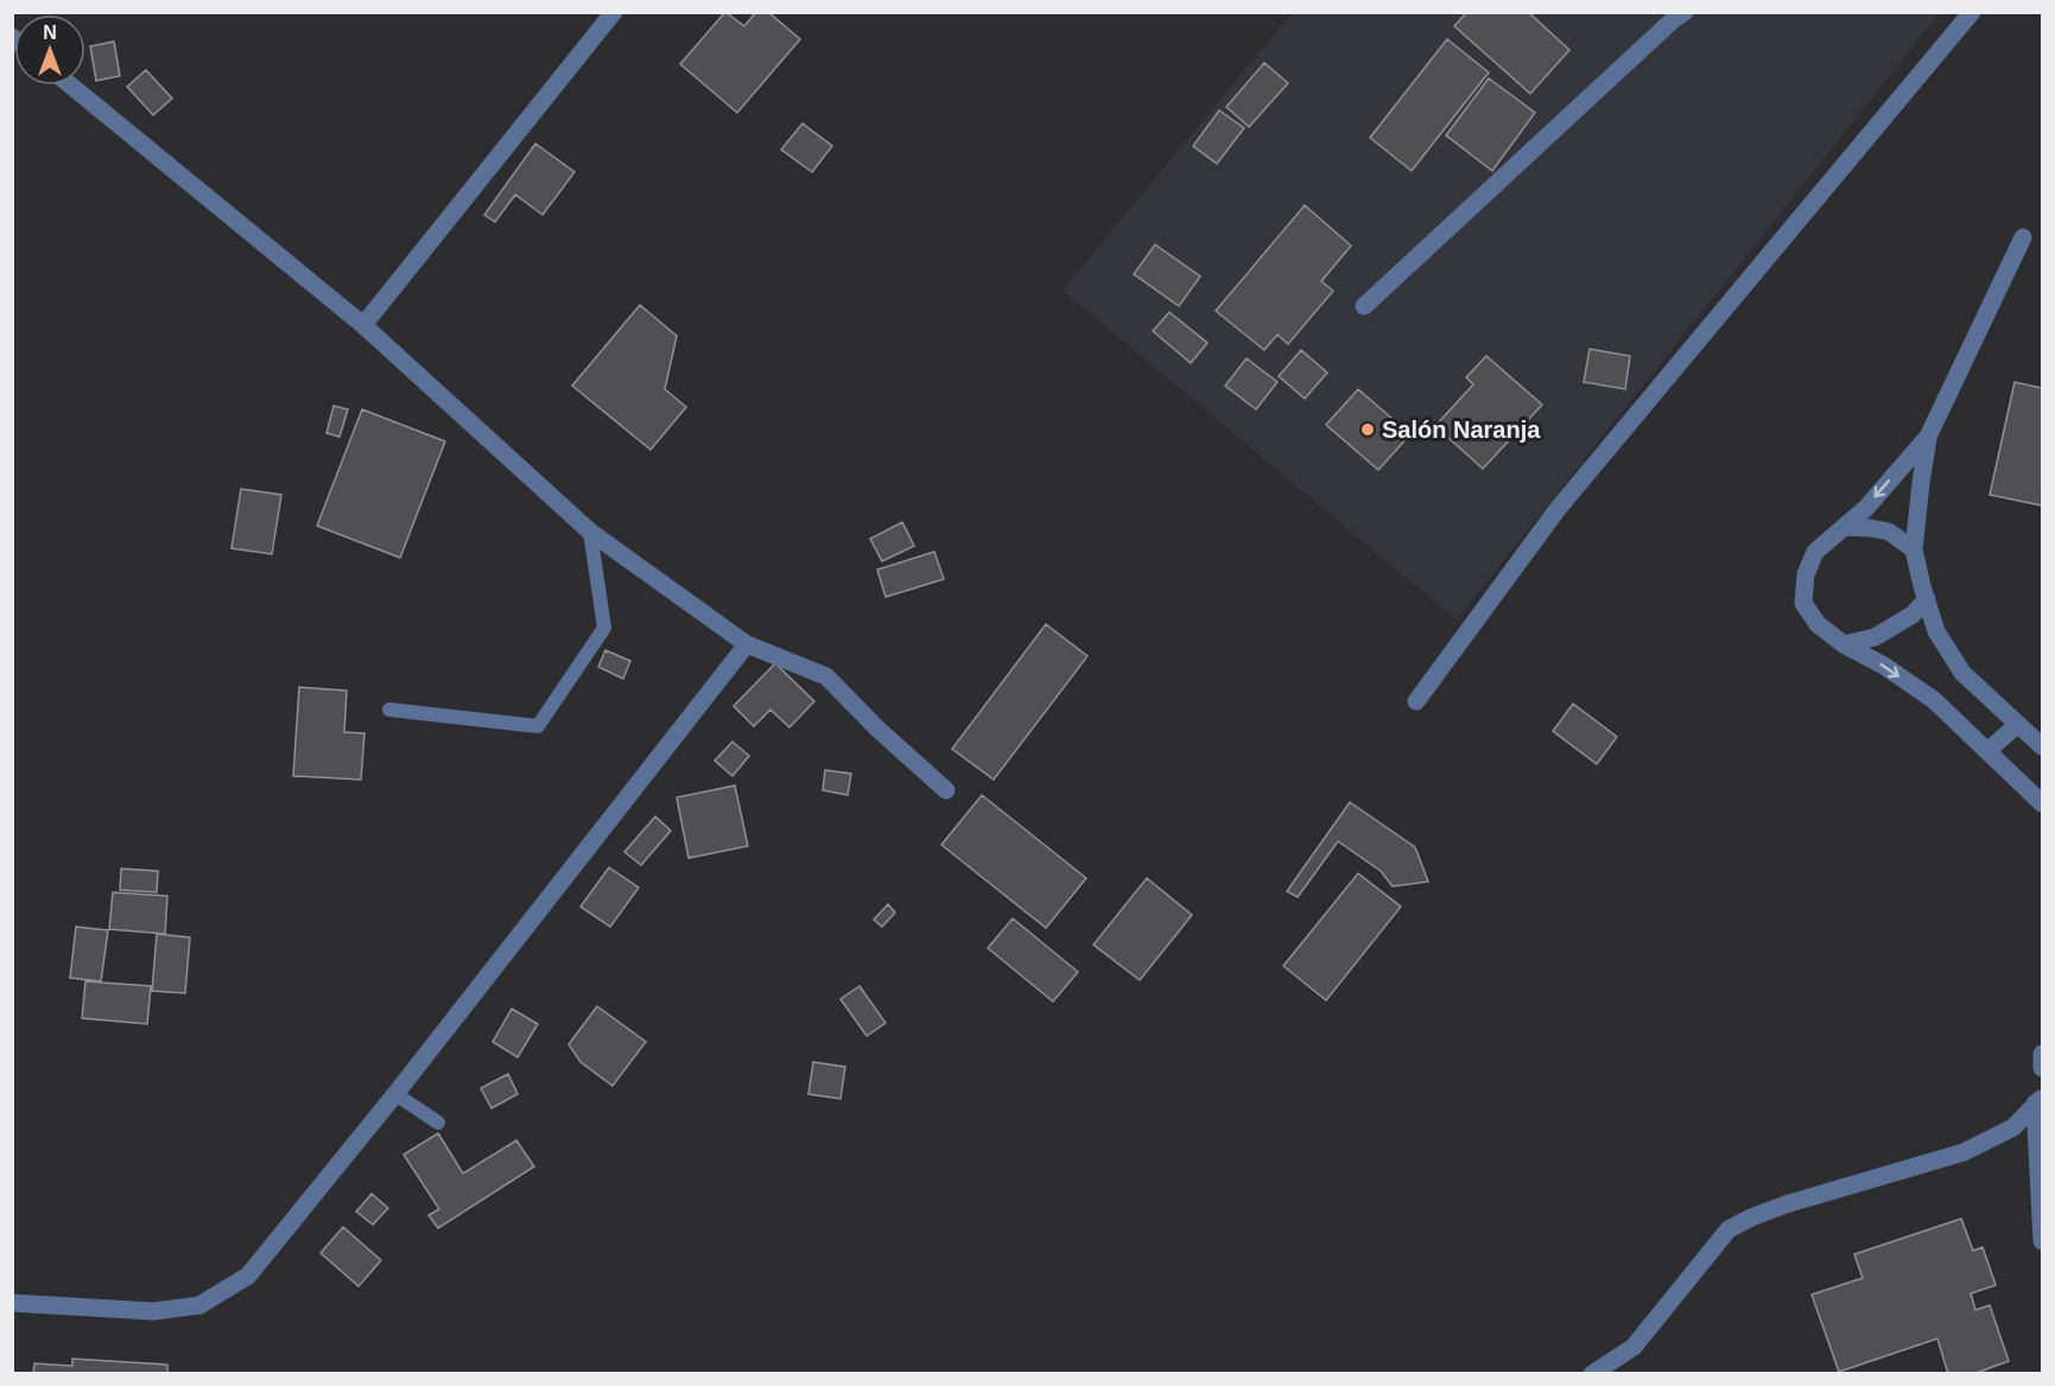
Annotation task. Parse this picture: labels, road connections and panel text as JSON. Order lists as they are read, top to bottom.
{
  "places": ["Salón Naranja"],
  "north": "top"
}
